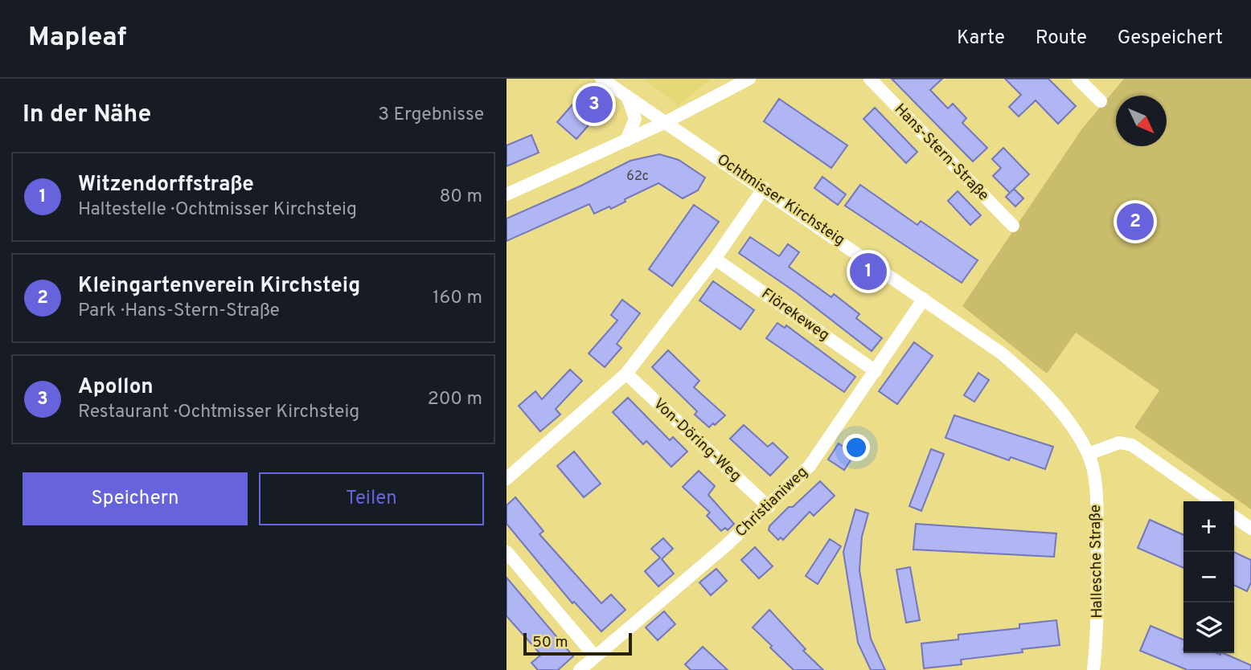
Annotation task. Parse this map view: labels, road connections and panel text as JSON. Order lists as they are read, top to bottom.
{
  "streets": {
    "street": [
      "Hans-Stern-Straße",
      "Ochtmisser Kirchsteig",
      "Flörekeweg",
      "Von-Döring-Weg",
      "Christianiweg",
      "Hallesche Straße"
    ]
  },
  "crossings": [
    ["Ochtmisser Kirchsteig", "Christianiweg"],
    ["Ochtmisser Kirchsteig", "Hallesche Straße"],
    ["Flörekeweg", "Christianiweg"],
    ["Von-Döring-Weg", "Christianiweg"]
  ],
  "house_numbers": ["62c"],
  "scale_bar": "50 m",
  "north": "bottom right",
  "page": {
    "header": "Mapleaf",
    "nav": ["Karte", "Route", "Gespeichert"],
    "heading": ["In der Nähe", "3 Ergebnisse"],
    "pins": ["3", "2", "1"],
    "list": [
      {
        "mark": "1",
        "name": "Witzendorffstraße",
        "note": "Haltestelle · Ochtmisser Kirchsteig",
        "value": "80 m"
      },
      {
        "mark": "2",
        "name": "Kleingartenverein Kirchsteig",
        "note": "Park · Hans-Stern-Straße",
        "value": "160 m"
      },
      {
        "mark": "3",
        "name": "Apollon",
        "note": "Restaurant · Ochtmisser Kirchsteig",
        "value": "200 m"
      }
    ],
    "buttons": ["Speichern", "Teilen"],
    "map_buttons": ["+", "−"],
    "scale": "50 m"
  }
}
